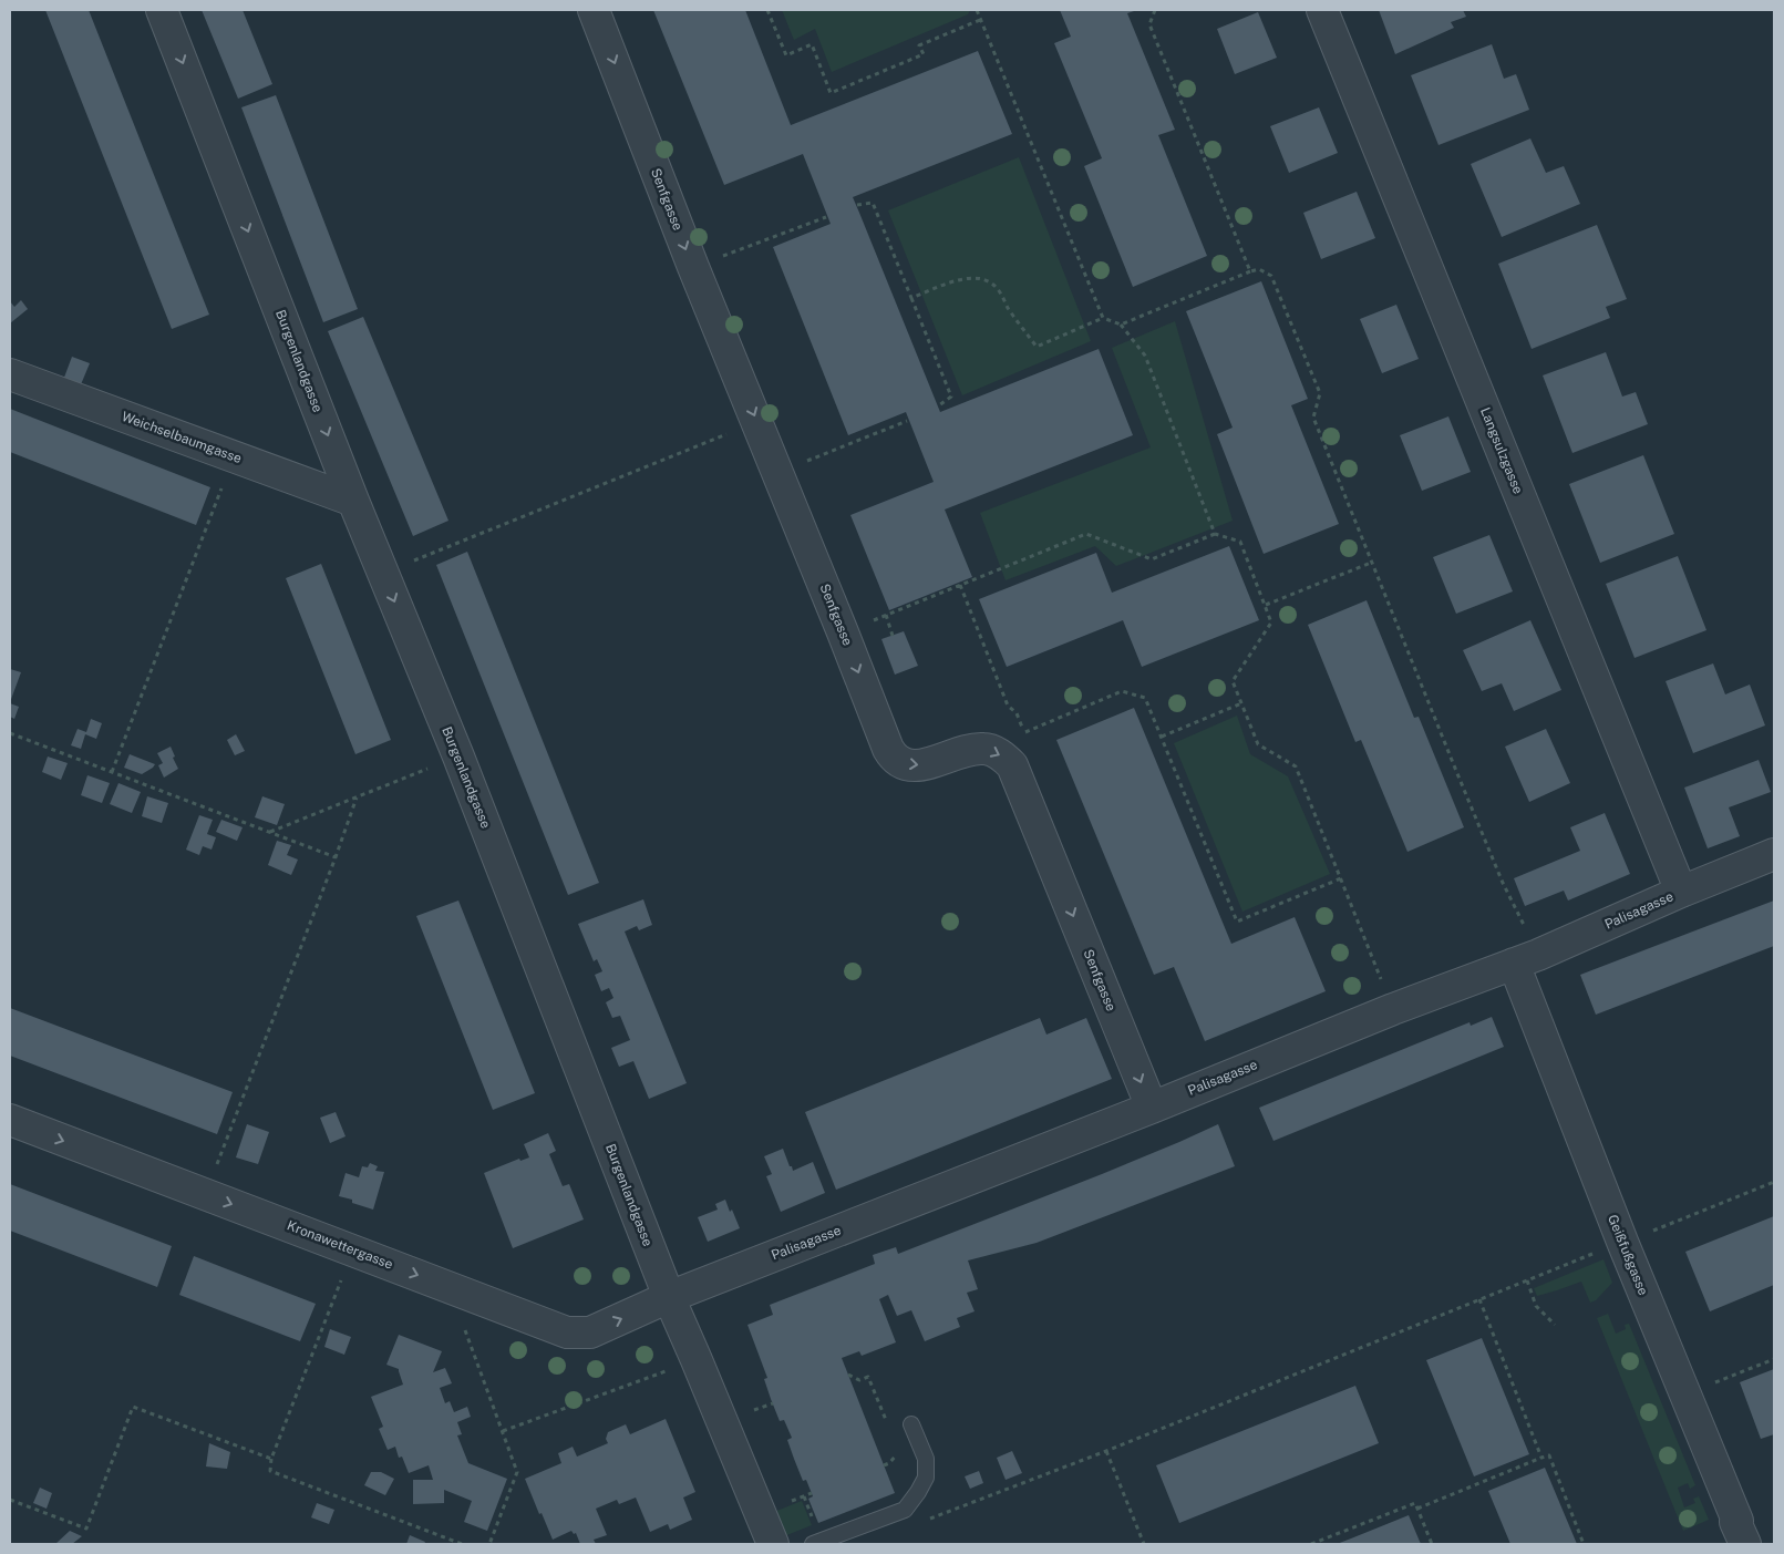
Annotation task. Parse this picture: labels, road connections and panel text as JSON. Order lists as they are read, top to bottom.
{
  "streets": {
    "street": [
      "Senfgasse",
      "Burgenlandgasse",
      "Weichselbaumgasse",
      "Langsulzgasse",
      "Palisagasse",
      "Kronawettergasse",
      "Geißfußgasse"
    ]
  },
  "crossings": [
    ["Senfgasse", "Palisagasse"],
    ["Burgenlandgasse", "Weichselbaumgasse"],
    ["Burgenlandgasse", "Palisagasse"],
    ["Burgenlandgasse", "Kronawettergasse"],
    ["Langsulzgasse", "Palisagasse"],
    ["Palisagasse", "Kronawettergasse"],
    ["Palisagasse", "Geißfußgasse"]
  ],
  "one_way": ["Senfgasse", "Burgenlandgasse", "Kronawettergasse"]
}
